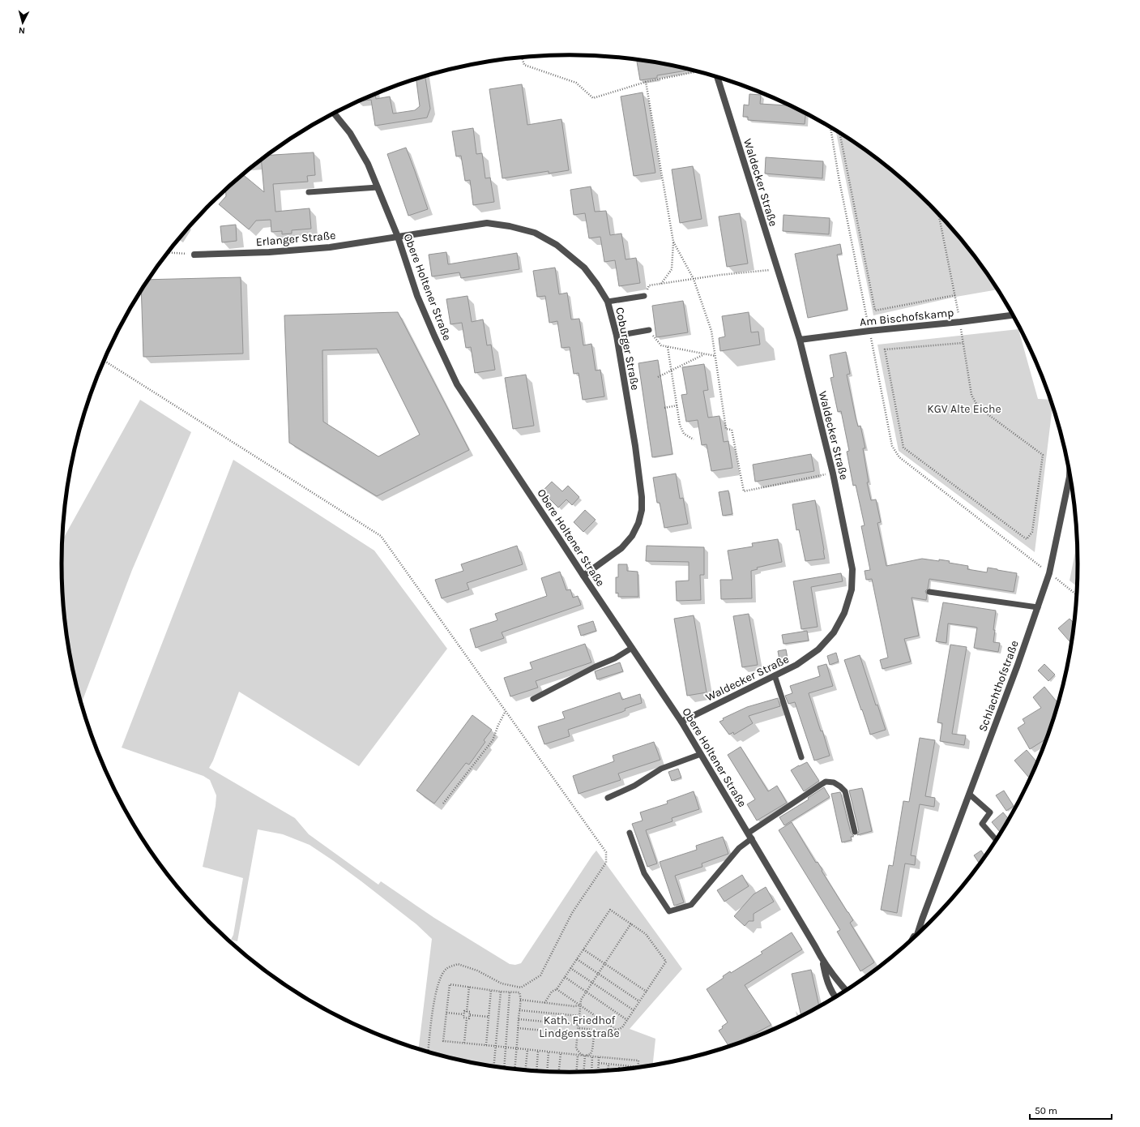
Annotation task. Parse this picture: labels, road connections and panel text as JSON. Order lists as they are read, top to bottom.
{
  "streets": {
    "street": [
      "Waldecker Straße",
      "Erlanger Straße",
      "Obere Holtener Straße",
      "Am Bischofskamp",
      "Coburger Straße",
      "Schlachthofstraße"
    ]
  },
  "crossings": [
    ["Waldecker Straße", "Obere Holtener Straße"],
    ["Waldecker Straße", "Am Bischofskamp"],
    ["Erlanger Straße", "Obere Holtener Straße"],
    ["Erlanger Straße", "Coburger Straße"],
    ["Obere Holtener Straße", "Coburger Straße"]
  ],
  "parks": ["KGV Alte Eiche", "Kath. Friedhof Lindgensstraße"],
  "scale_bar": "50 m",
  "north": "bottom"
}
